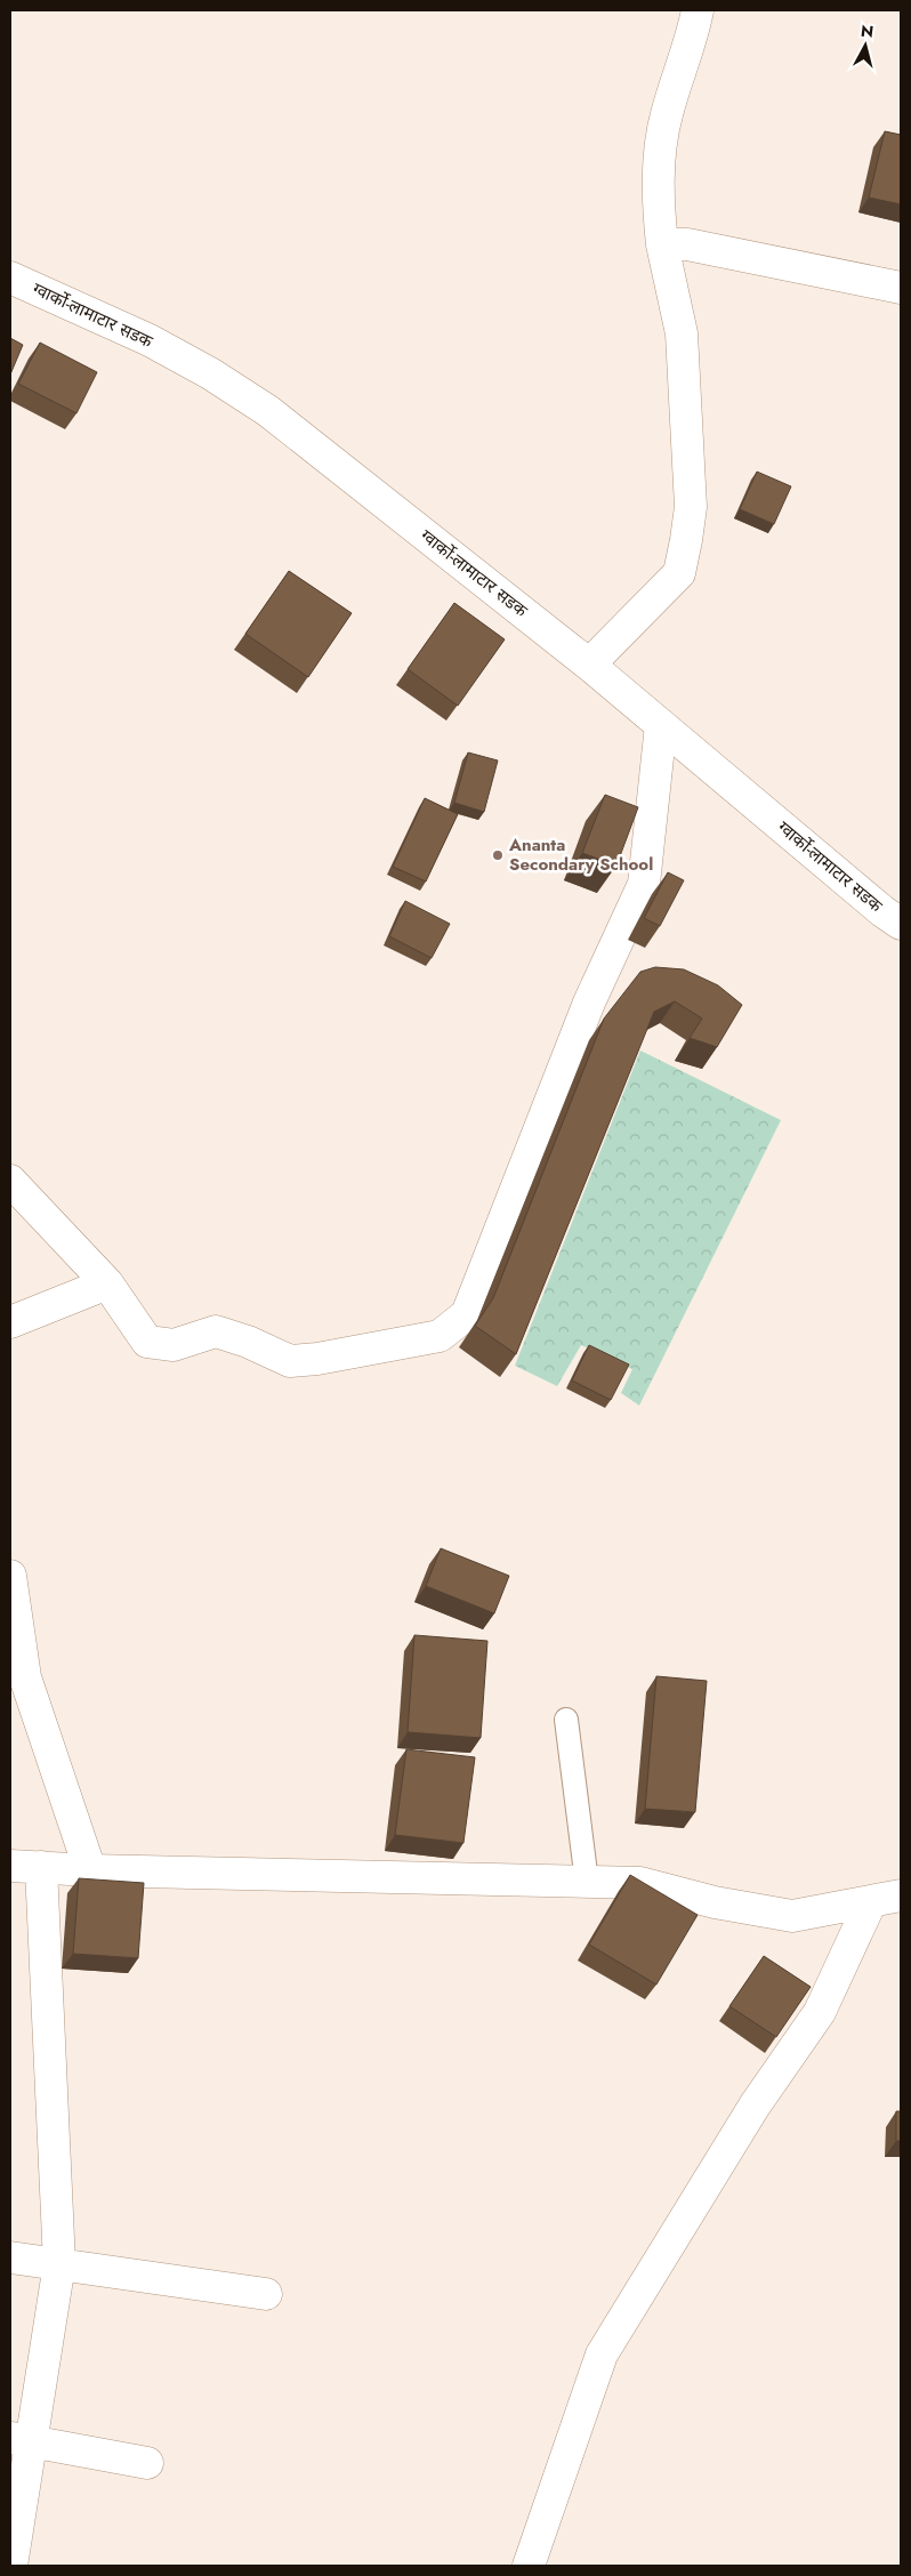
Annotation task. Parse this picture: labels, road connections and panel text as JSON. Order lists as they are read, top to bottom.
{
  "streets": {
    "street": ["ग्वार्को-लामाटार सडक"]
  },
  "places": ["Ananta Secondary School"],
  "north": "top"
}
